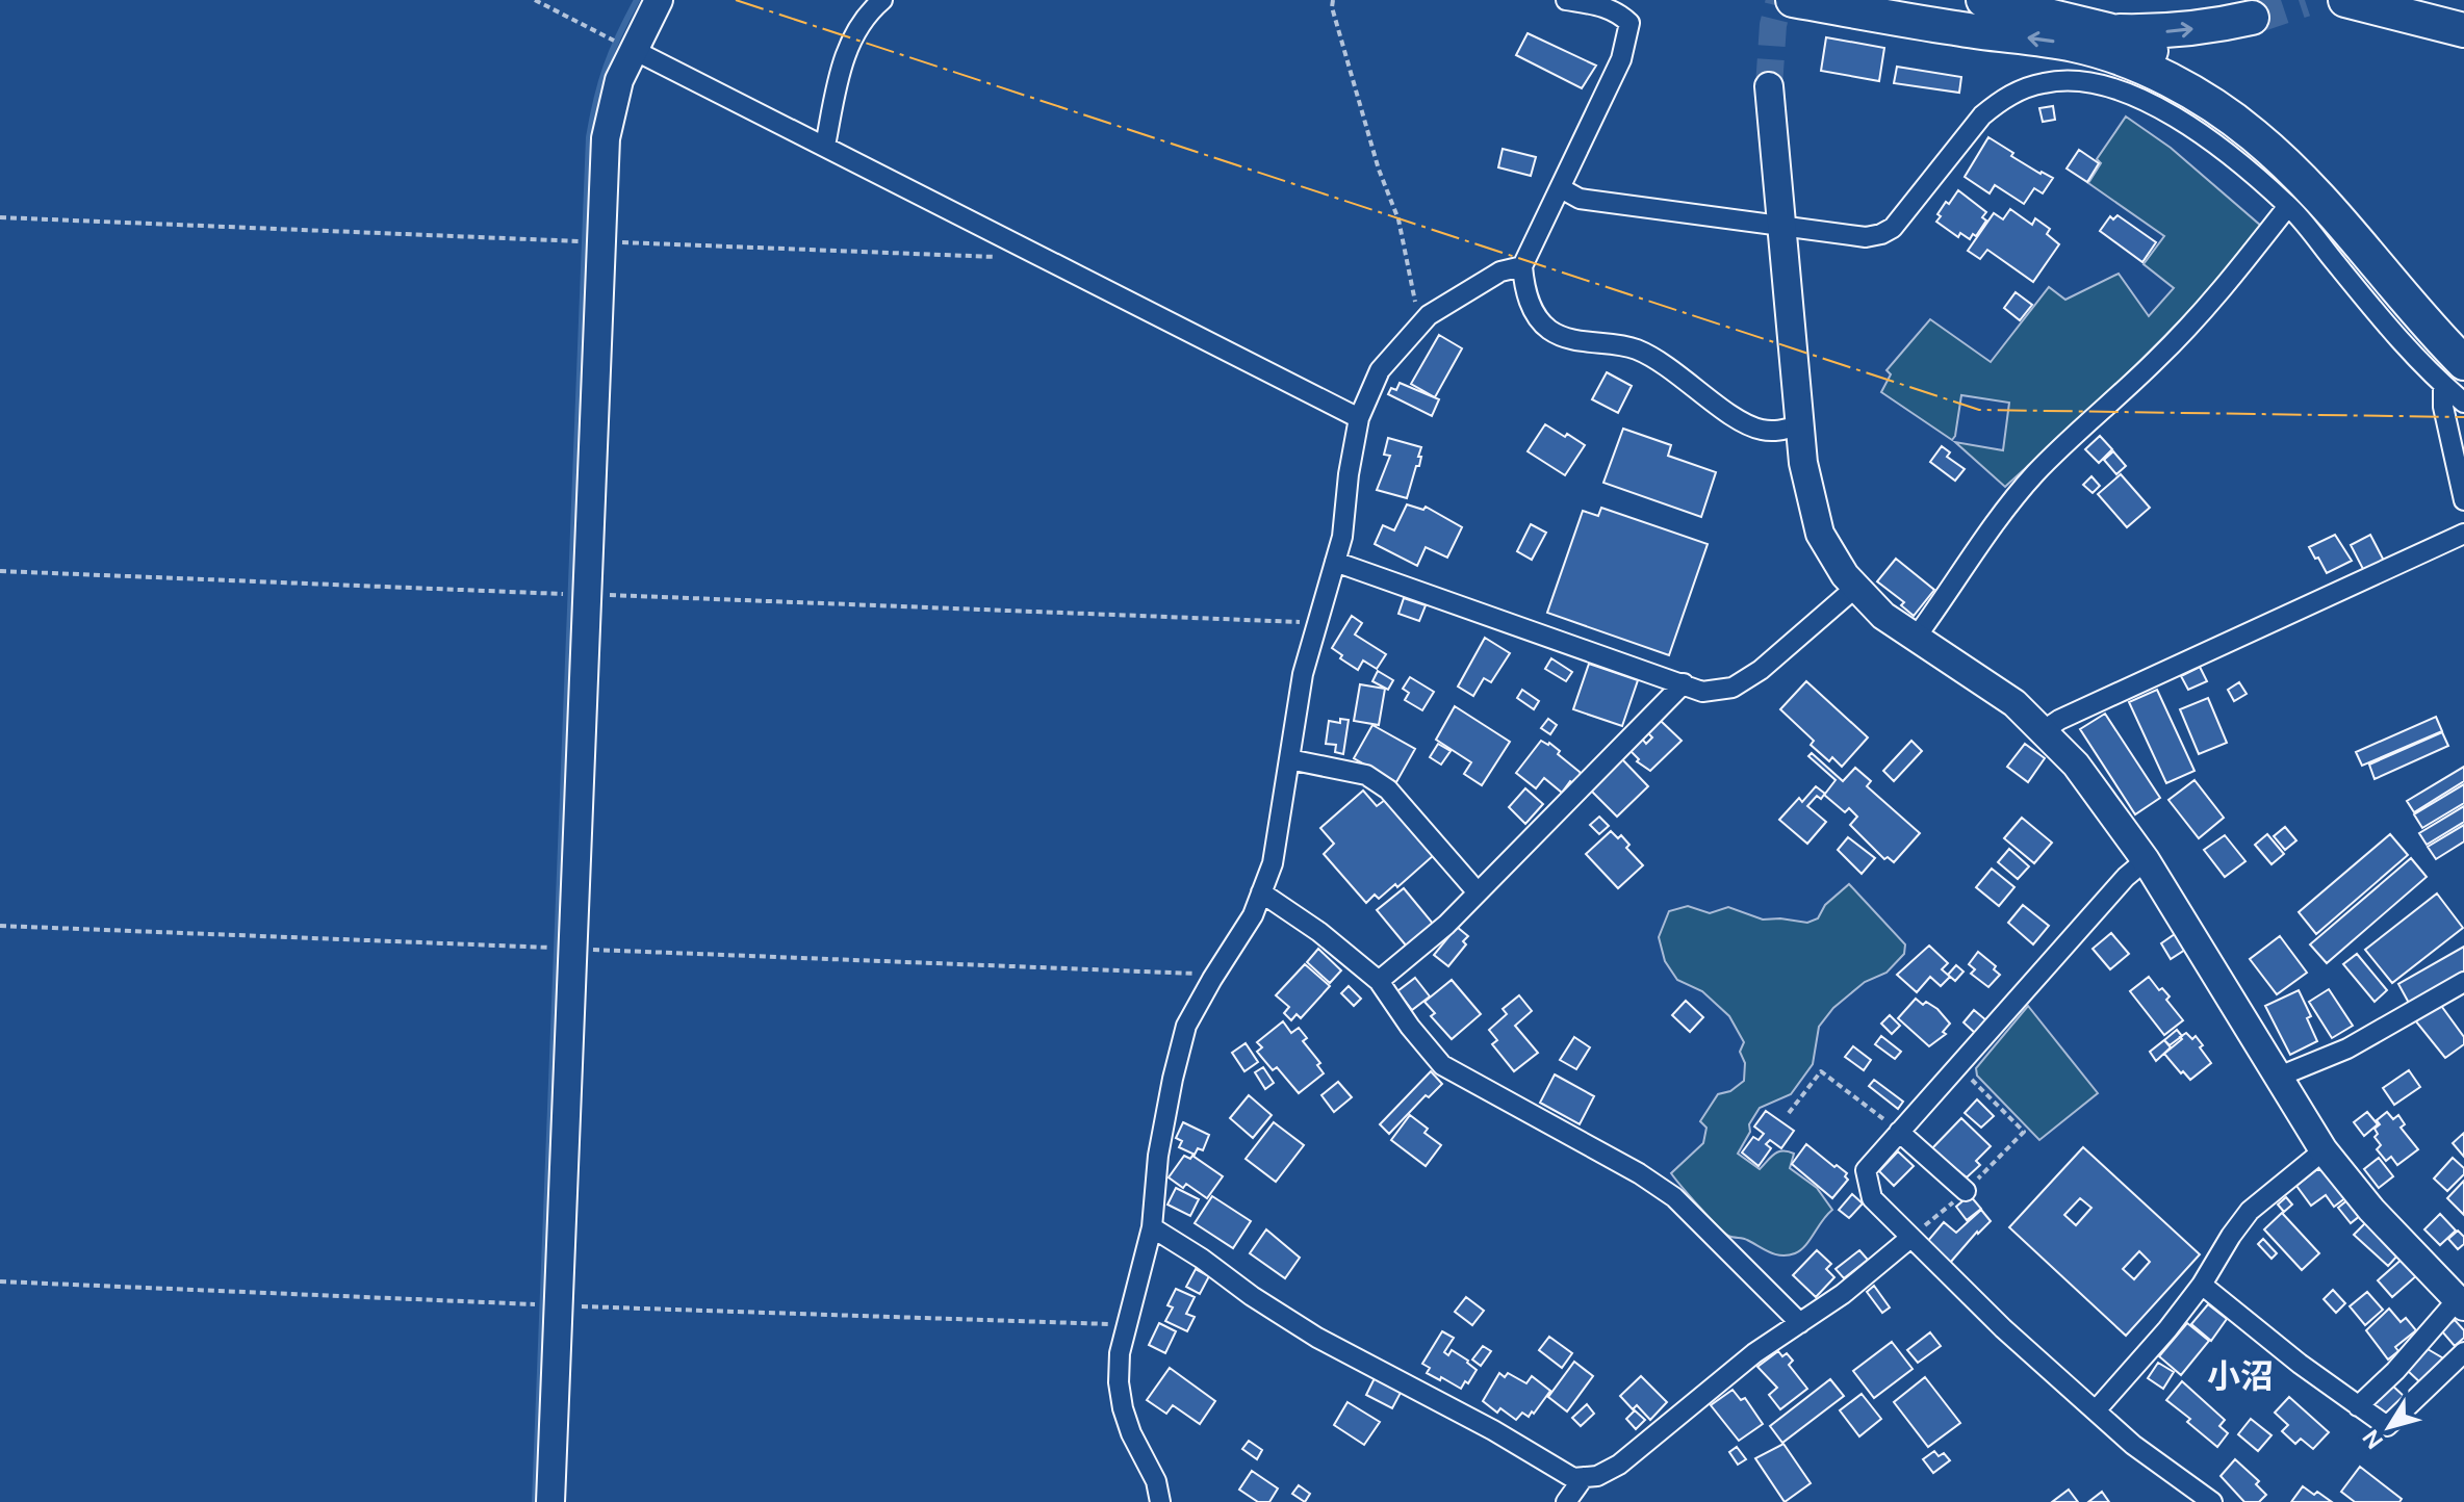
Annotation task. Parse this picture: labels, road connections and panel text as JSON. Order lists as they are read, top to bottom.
{
  "districts": ["小沼"],
  "north": "bottom left"
}
